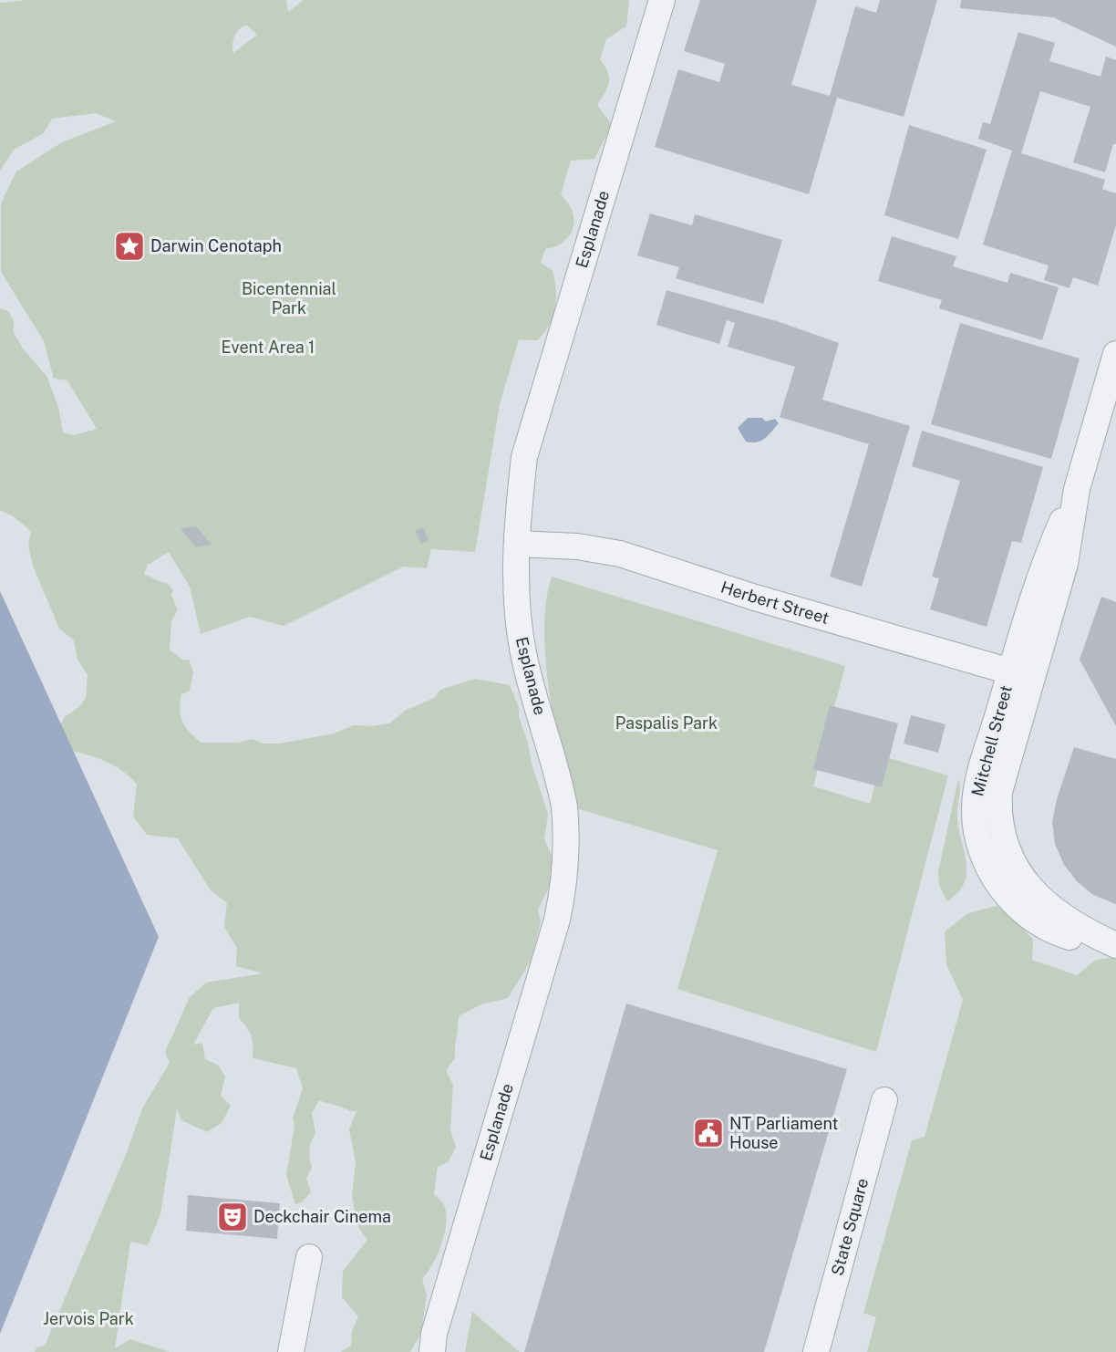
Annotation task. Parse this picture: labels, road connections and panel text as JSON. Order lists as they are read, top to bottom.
{
  "streets": {
    "street": [
      "Esplanade",
      "Herbert Street",
      "Mitchell Street",
      "State Square"
    ]
  },
  "crossings": [
    ["Esplanade", "Herbert Street"],
    ["Herbert Street", "Mitchell Street"]
  ],
  "parks": [
    "Bicentennial Park",
    "Event Area 1",
    "Paspalis Park",
    "Jervois Park"
  ],
  "places": {
    "place": ["Darwin Cenotaph"],
    "public building": ["NT Parliament House"],
    "theatre": ["Deckchair Cinema"]
  }
}
